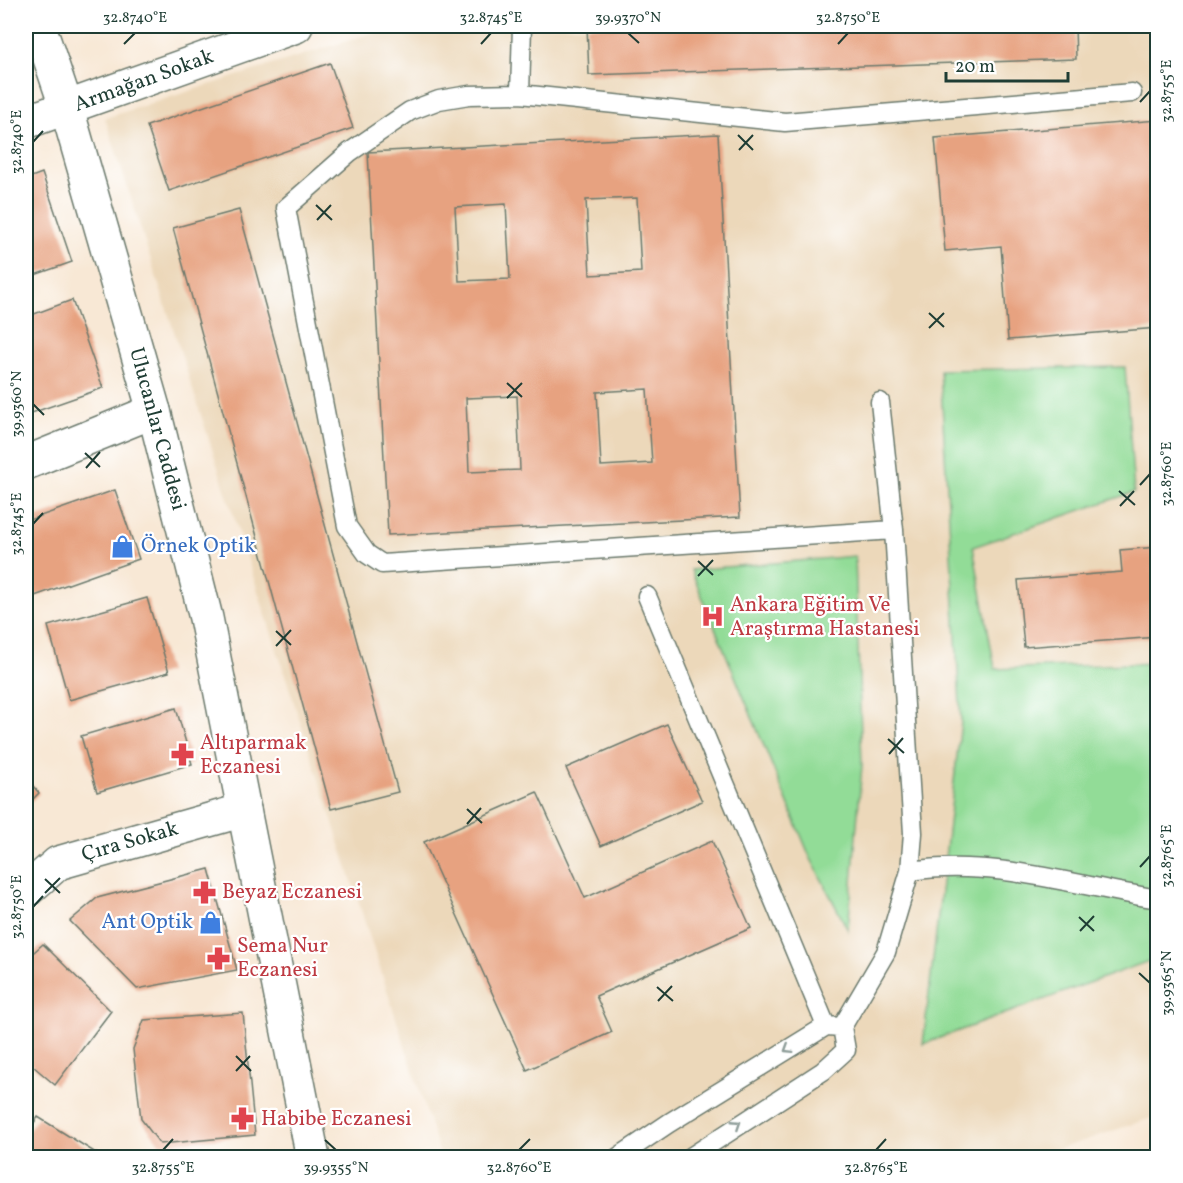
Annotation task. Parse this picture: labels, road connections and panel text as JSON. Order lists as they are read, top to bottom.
{
  "streets": {
    "main road": ["Armağan Sokak", "Ulucanlar Caddesi", "Çıra Sokak"]
  },
  "crossings": [
    ["Armağan Sokak", "Ulucanlar Caddesi"],
    ["Ulucanlar Caddesi", "Çıra Sokak"]
  ],
  "places": {
    "shop": ["Örnek Optik", "Ant Optik"],
    "hospital": ["Ankara Eğitim Ve Araştırma Hastanesi"],
    "pharmacy": [
      "Altıparmak Eczanesi",
      "Beyaz Eczanesi",
      "Sema Nur Eczanesi",
      "Habibe Eczanesi"
    ]
  },
  "scale_bar": "20 m",
  "coordinates": [
    "32.8740°E",
    "32.8745°E",
    "39.9370°N",
    "32.8750°E",
    "32.8755°E",
    "39.9360°N",
    "32.8760°E",
    "32.8765°E",
    "39.9365°N",
    "39.9355°N"
  ]
}
